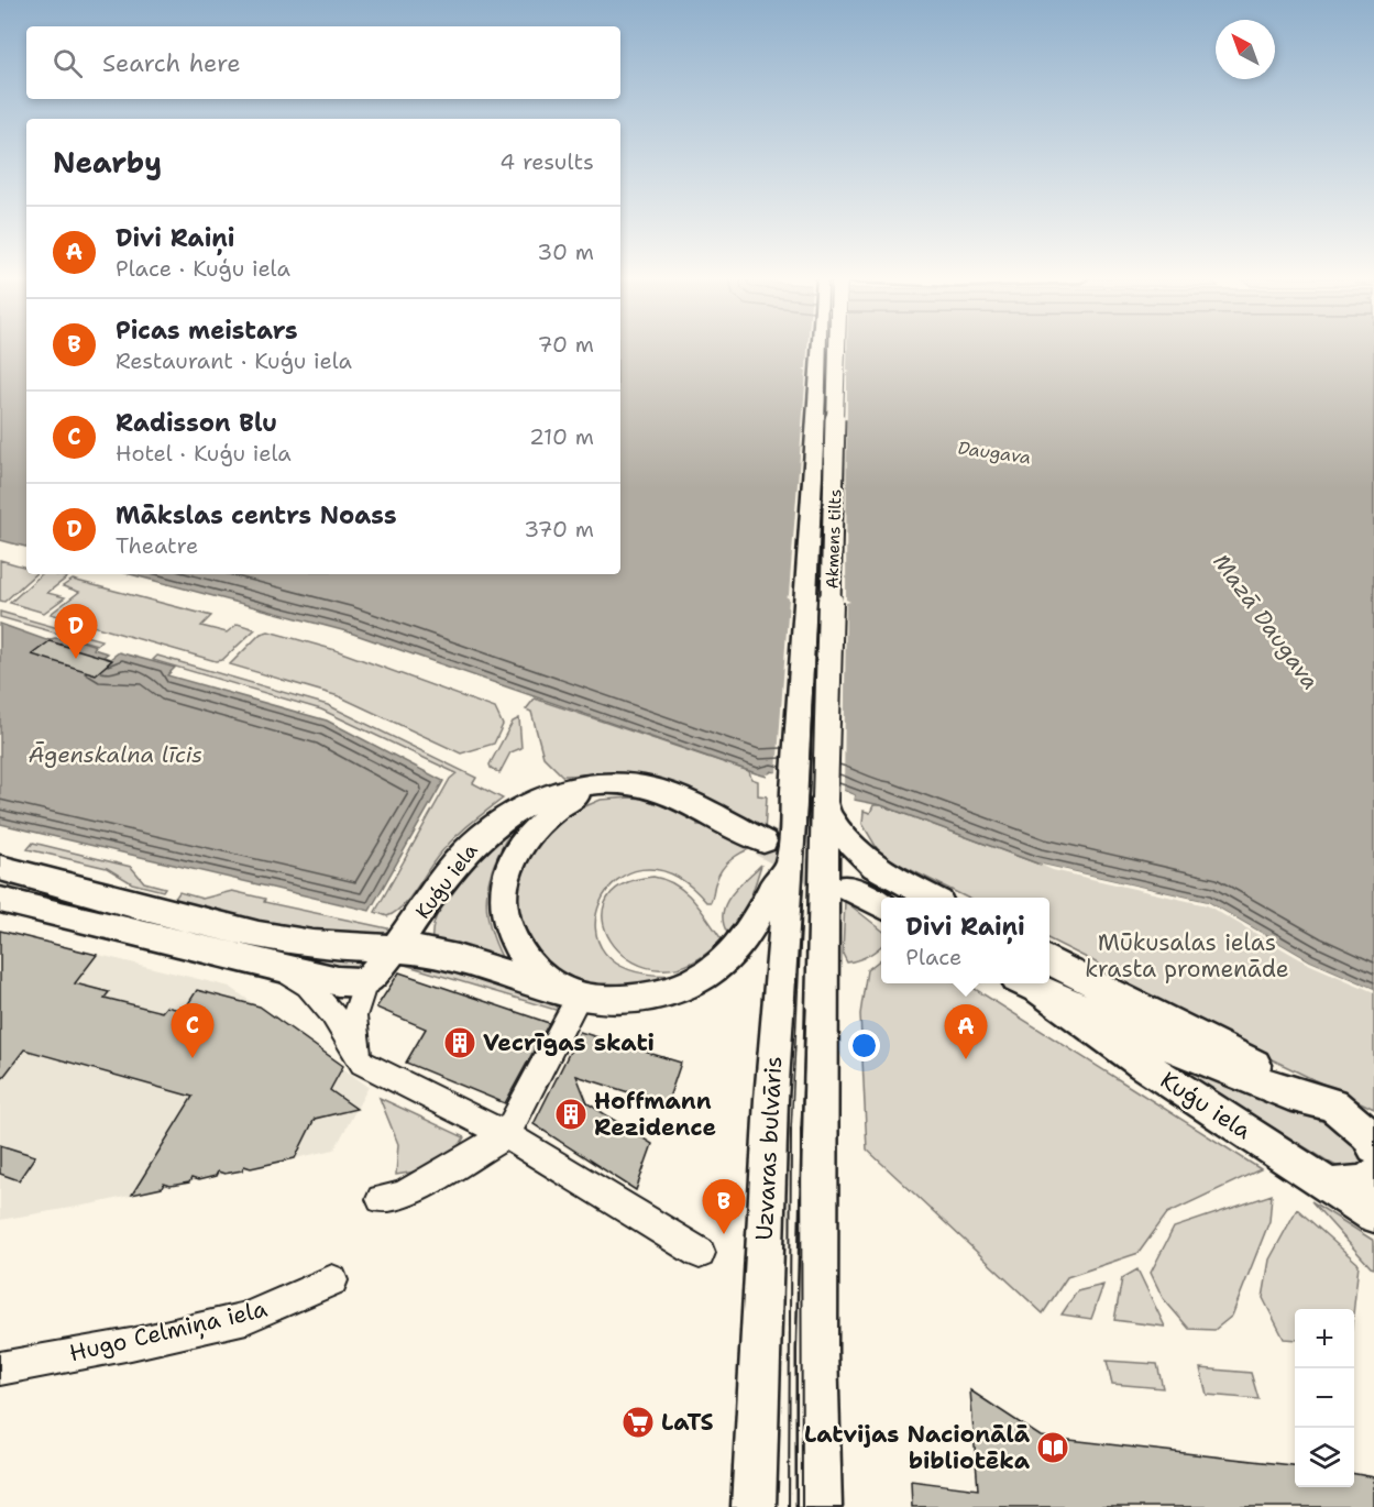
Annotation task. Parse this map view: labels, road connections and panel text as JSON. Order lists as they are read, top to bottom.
{
  "streets": {
    "main road": ["Akmens tilts", "Kuģu iela", "Uzvaras bulvāris"],
    "street": ["Hugo Celmiņa iela"]
  },
  "crossings": [
    ["Akmens tilts", "Uzvaras bulvāris"]
  ],
  "water": ["Daugava", "Mazā Daugava", "Āgenskalna līcis"],
  "parks": ["Mūkusalas ielas krasta promenāde"],
  "places": {
    "building": ["Vecrīgas skati", "Hoffmann Rezidence"],
    "supermarket": ["LaTS"],
    "library": ["Latvijas Nacionālā bibliotēka"]
  },
  "north": "top left",
  "page": {
    "search": "Search here",
    "heading": ["Nearby", "4 results"],
    "list": [
      {
        "mark": "A",
        "name": "Divi Raiņi",
        "note": "Place · Kuģu iela",
        "value": "30 m"
      },
      {
        "mark": "B",
        "name": "Picas meistars",
        "note": "Restaurant · Kuģu iela",
        "value": "70 m"
      },
      {
        "mark": "C",
        "name": "Radisson Blu",
        "note": "Hotel · Kuģu iela",
        "value": "210 m"
      },
      {
        "mark": "D",
        "name": "Mākslas centrs Noass",
        "note": "Theatre",
        "value": "370 m"
      }
    ],
    "pins": [
      "D",
      "C",
      "A",
      "B"
    ],
    "popup": ["Divi Raiņi", "Place"],
    "map_buttons": ["+", "−"]
  }
}
